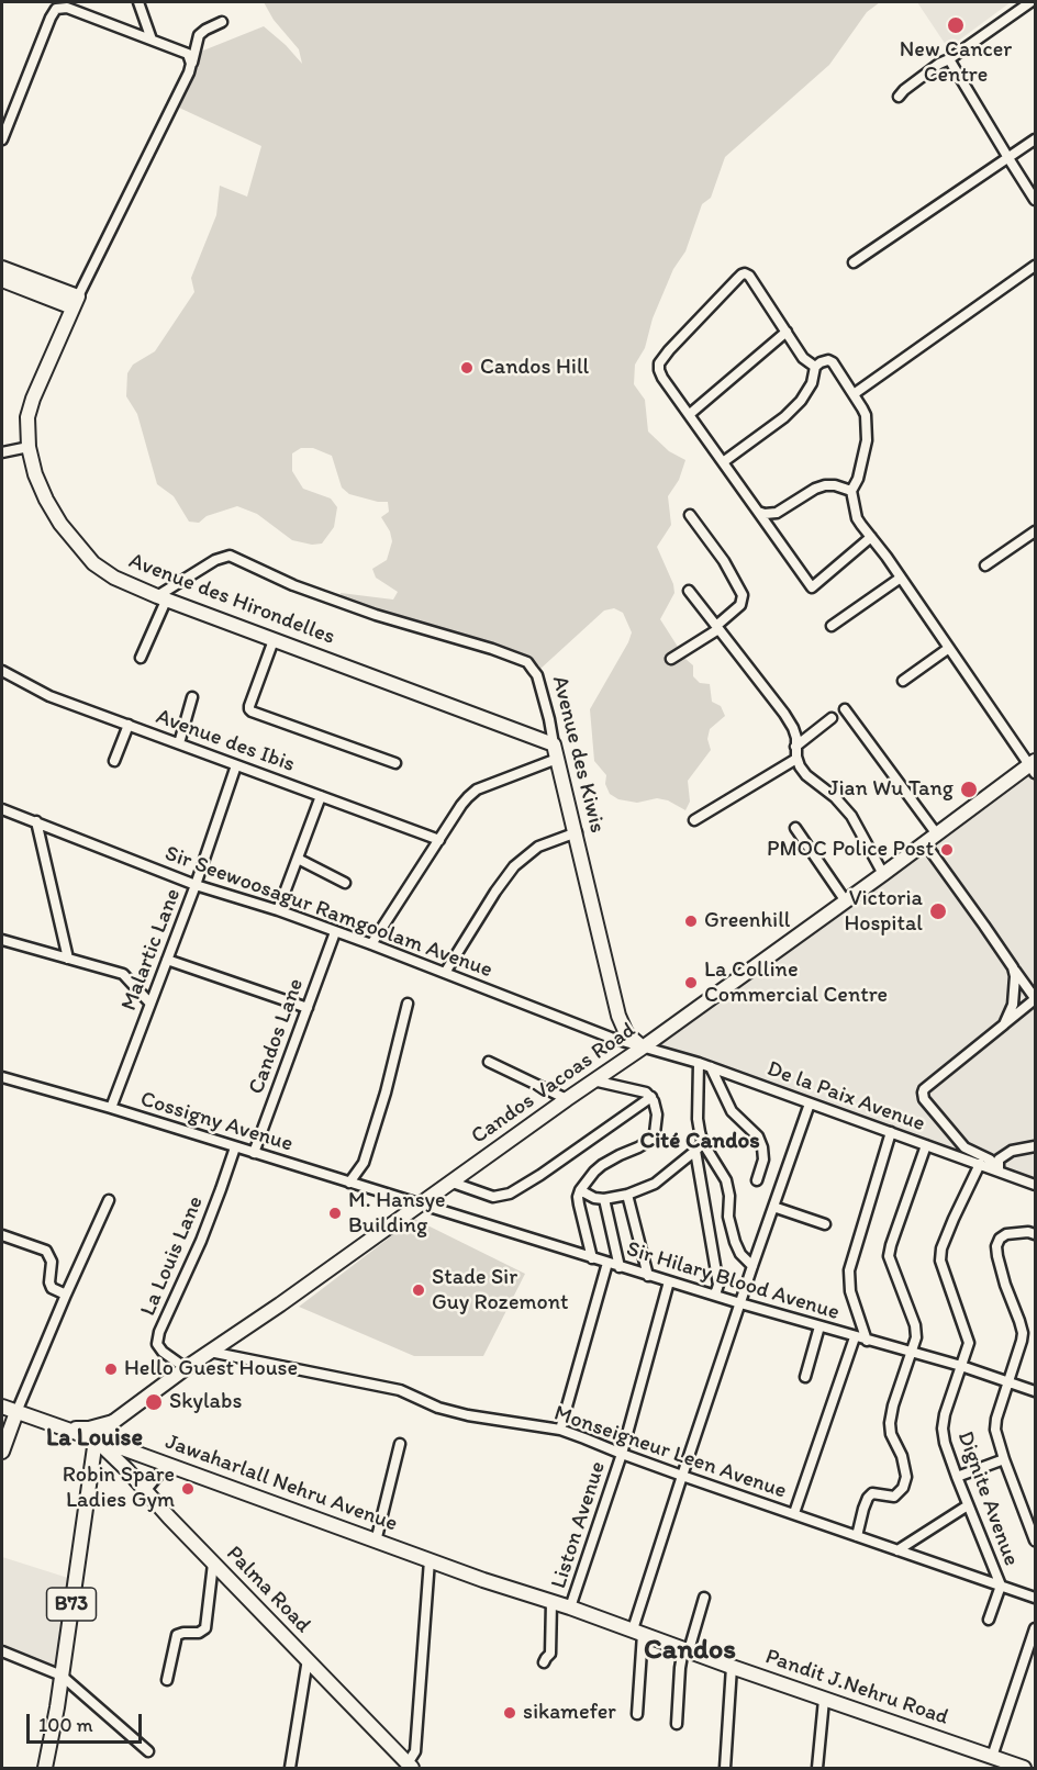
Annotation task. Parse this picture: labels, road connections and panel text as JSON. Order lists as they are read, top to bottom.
{
  "streets": {
    "main road": [
      "Avenue des Hirondelles",
      "Avenue des Kiwis",
      "Candos Vacoas Road",
      "Jawaharlall Nehru Avenue",
      "Palma Road",
      "B73",
      "Pandit J.Nehru Road"
    ],
    "street": [
      "Avenue des Ibis",
      "Sir Seewoosagur Ramgoolam Avenue",
      "Malartic Lane",
      "Candos Lane",
      "De la Paix Avenue",
      "Cossigny Avenue",
      "La Louis Lane",
      "Sir Hilary Blood Avenue",
      "Monseigneur Leen Avenue",
      "Dignite Avenue",
      "Liston Avenue"
    ]
  },
  "crossings": [
    ["Avenue des Hirondelles", "Avenue des Kiwis"],
    ["Avenue des Ibis", "Malartic Lane"],
    ["Avenue des Kiwis", "Sir Seewoosagur Ramgoolam Avenue"],
    ["Avenue des Kiwis", "Candos Vacoas Road"],
    ["Avenue des Kiwis", "De la Paix Avenue"],
    ["Sir Seewoosagur Ramgoolam Avenue", "Malartic Lane"],
    ["Sir Seewoosagur Ramgoolam Avenue", "Candos Lane"],
    ["Sir Seewoosagur Ramgoolam Avenue", "Candos Vacoas Road"],
    ["Sir Seewoosagur Ramgoolam Avenue", "De la Paix Avenue"],
    ["Malartic Lane", "Cossigny Avenue"],
    ["Candos Lane", "Cossigny Avenue"],
    ["Candos Vacoas Road", "De la Paix Avenue"],
    ["Candos Vacoas Road", "Cossigny Avenue"],
    ["Candos Vacoas Road", "La Louis Lane"],
    ["Candos Vacoas Road", "Sir Hilary Blood Avenue"],
    ["Candos Vacoas Road", "Monseigneur Leen Avenue"],
    ["Candos Vacoas Road", "Jawaharlall Nehru Avenue"],
    ["Candos Vacoas Road", "Palma Road"],
    ["Candos Vacoas Road", "B73"],
    ["De la Paix Avenue", "Dignite Avenue"],
    ["Cossigny Avenue", "La Louis Lane"],
    ["Cossigny Avenue", "Sir Hilary Blood Avenue"],
    ["Sir Hilary Blood Avenue", "Dignite Avenue"],
    ["Sir Hilary Blood Avenue", "Liston Avenue"],
    ["Monseigneur Leen Avenue", "Dignite Avenue"],
    ["Monseigneur Leen Avenue", "Liston Avenue"],
    ["Jawaharlall Nehru Avenue", "Palma Road"],
    ["Jawaharlall Nehru Avenue", "B73"],
    ["Jawaharlall Nehru Avenue", "Pandit J.Nehru Road"],
    ["Liston Avenue", "Pandit J.Nehru Road"],
    ["Palma Road", "B73"]
  ],
  "districts": ["Cité Candos", "La Louise", "Candos"],
  "places": [
    "New Cancer Centre",
    "Candos Hill",
    "Jian Wu Tang",
    "PMOC Police Post",
    "Victoria Hospital",
    "Greenhill",
    "La Colline Commercial Centre",
    "M. Hansye Building",
    "Stade Sir Guy Rozemont",
    "Hello Guest House",
    "Skylabs",
    "Robin Spare Ladies Gym",
    "sikamefer"
  ],
  "scale_bar": "100 m"
}
